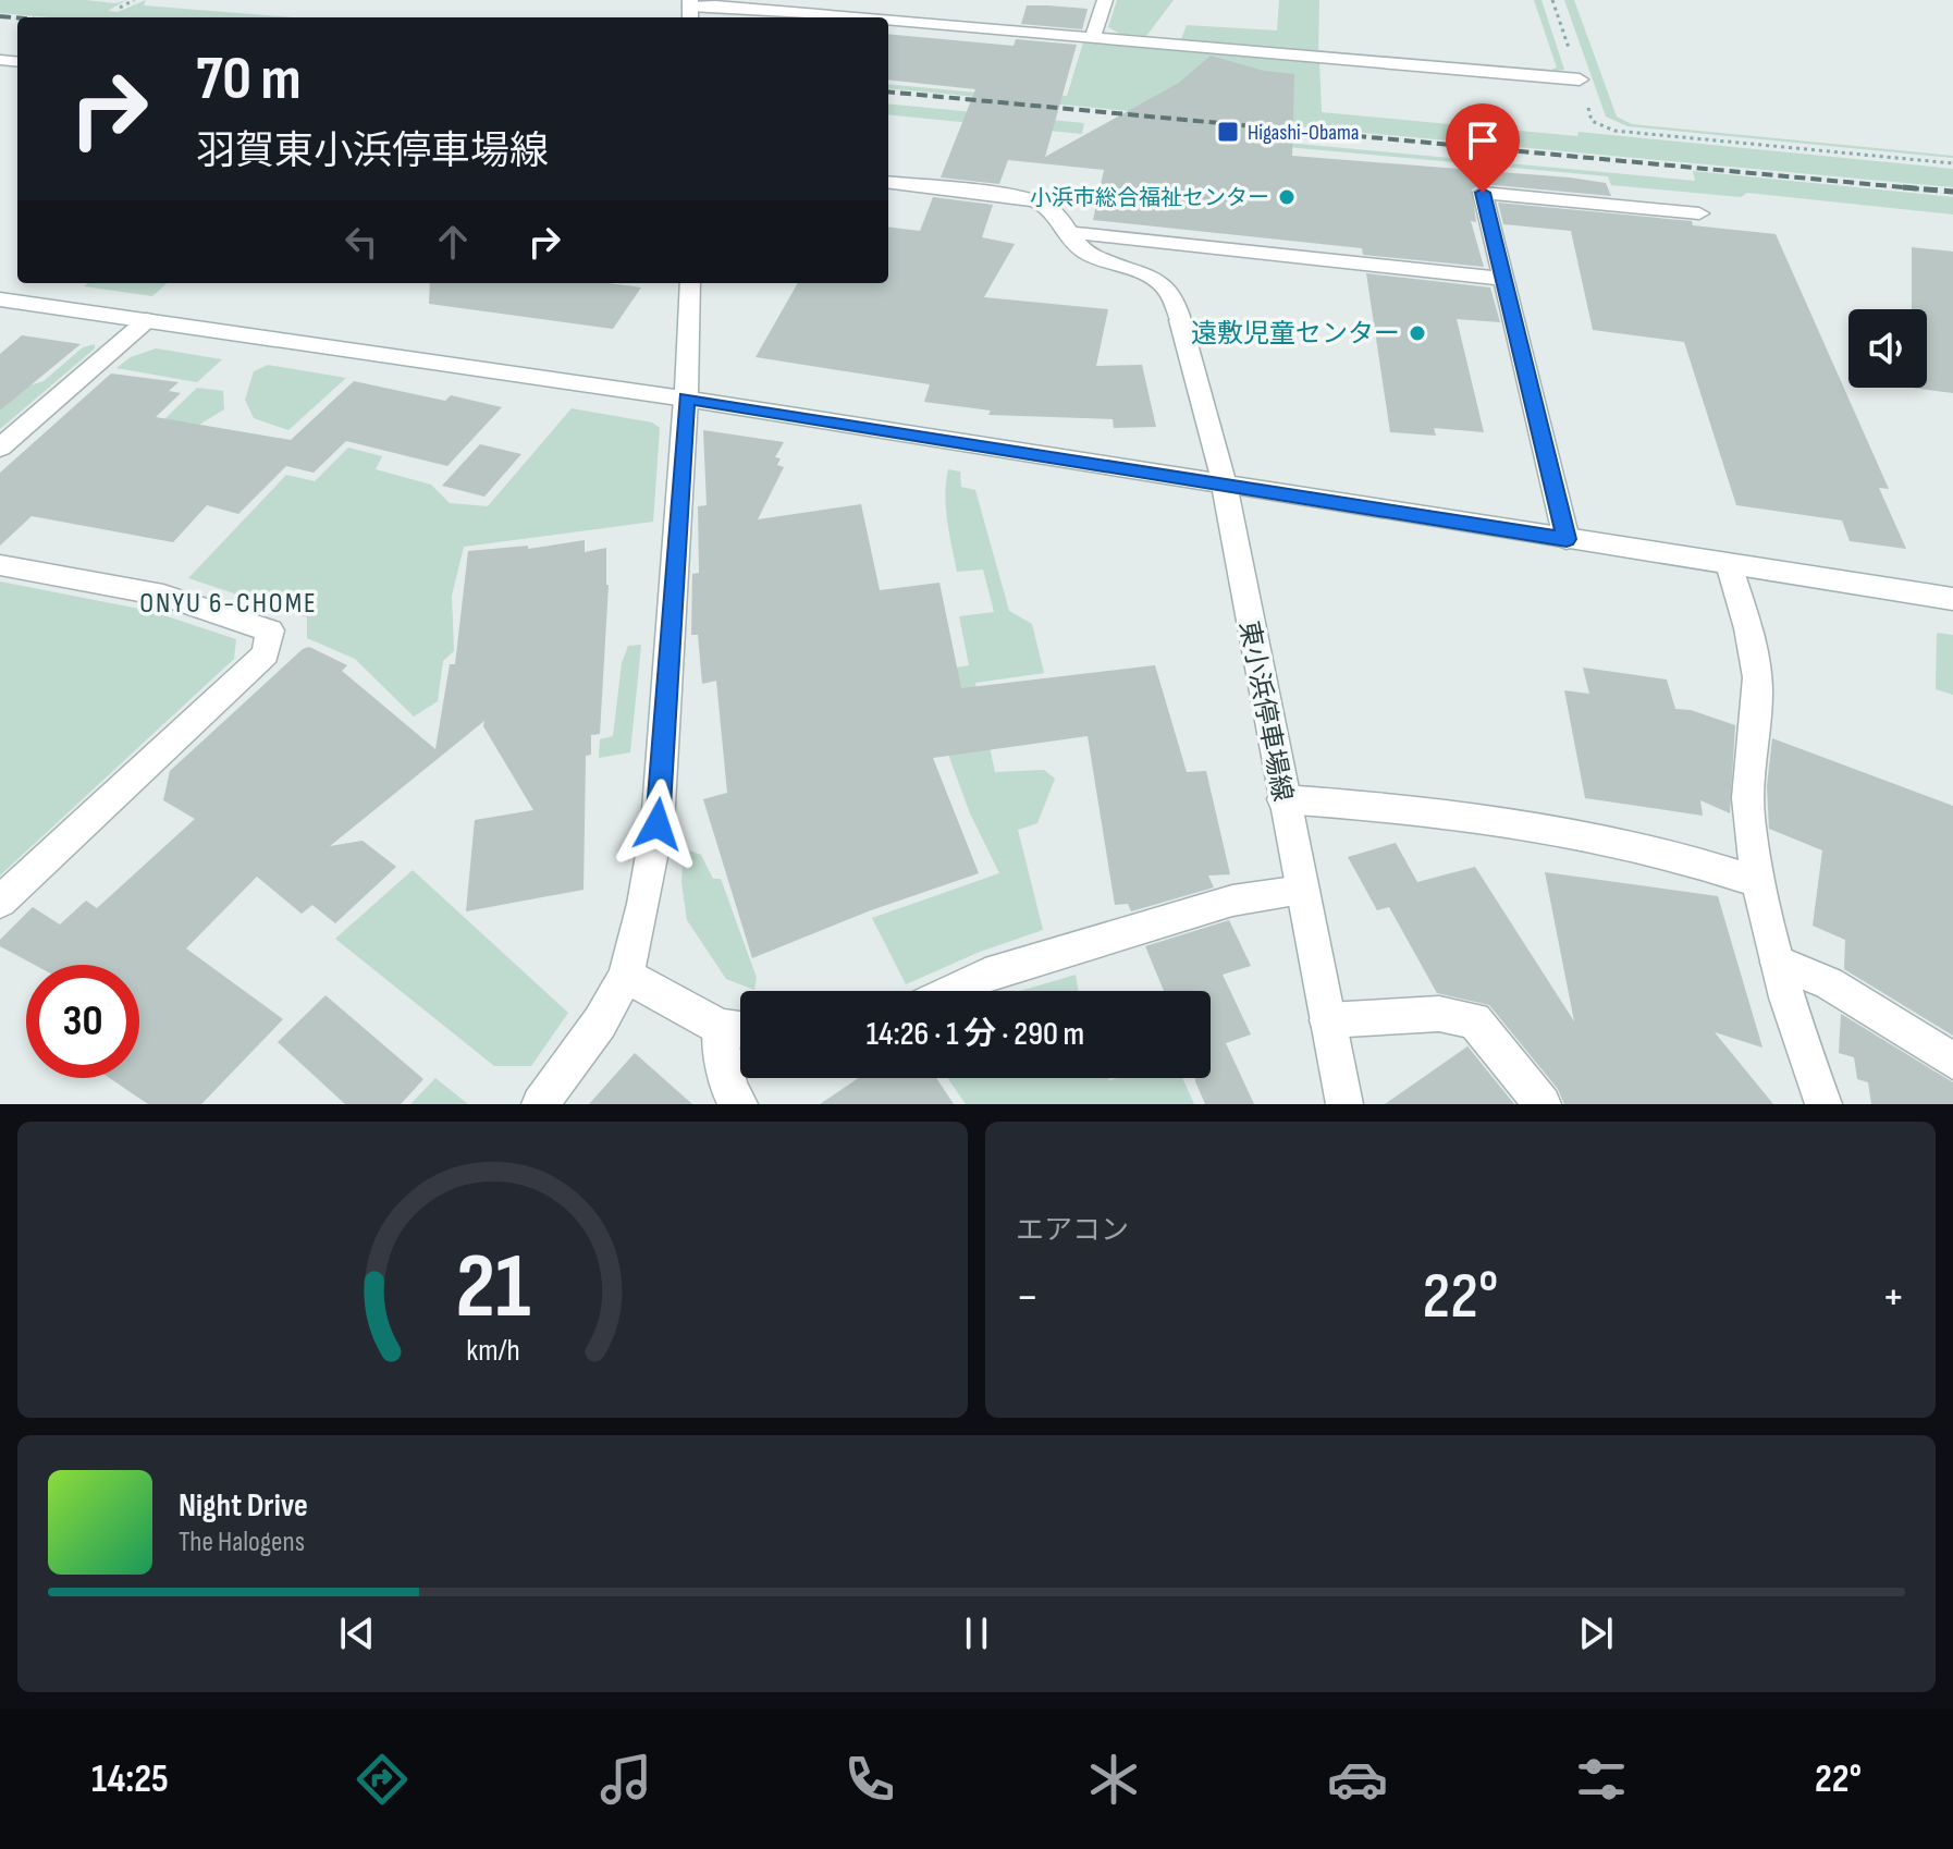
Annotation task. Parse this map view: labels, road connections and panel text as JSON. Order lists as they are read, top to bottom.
{
  "streets": {
    "street": ["東小浜停車場線"]
  },
  "districts": ["ONYU 6-CHOME"],
  "places": {
    "transit": ["Higashi-Obama"],
    "other": ["小浜市総合福祉センター", "遠敷児童センター"]
  },
  "page": {
    "turn": ["70 m", "羽賀東小浜停車場線"],
    "limit": "30",
    "trip": "14:26 · 1 分 · 290 m",
    "tile": "エアコン",
    "heat": ["−", "22°", "+"],
    "song": ["Night Drive", "The Halogens"],
    "tabs": ["14:25", "22°"],
    "gauge": ["21", "km/h"]
  }
}
